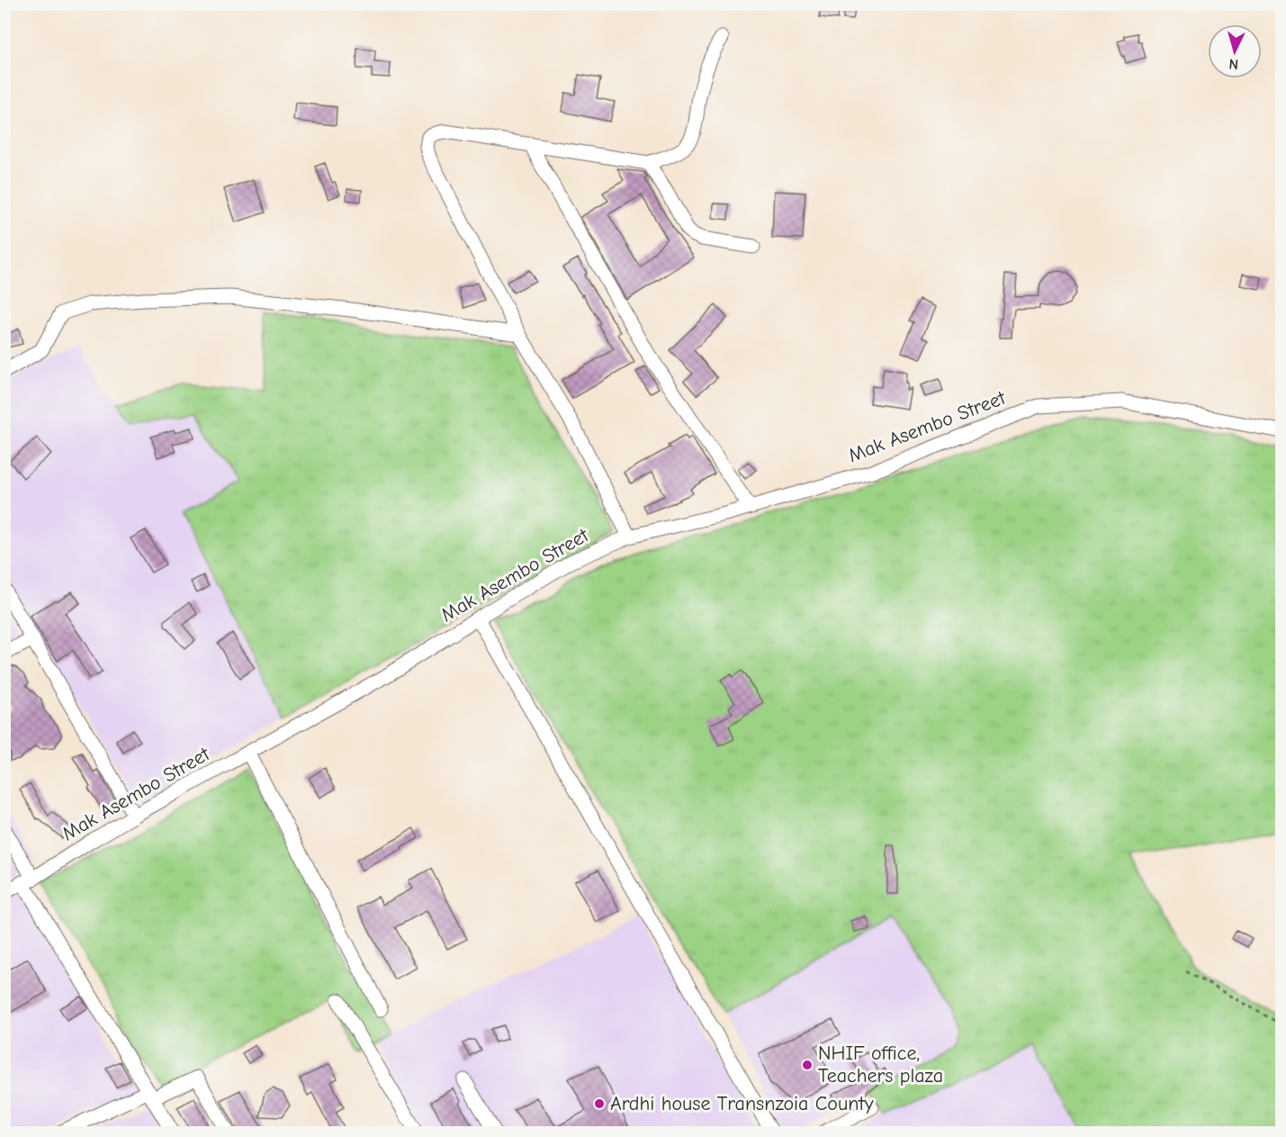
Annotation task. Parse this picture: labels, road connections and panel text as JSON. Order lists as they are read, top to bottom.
{
  "streets": {
    "street": ["Mak Asembo Street"]
  },
  "places": ["NHIF office, Teachers plaza", "Ardhi house Transnzoia County"],
  "north": "bottom"
}
